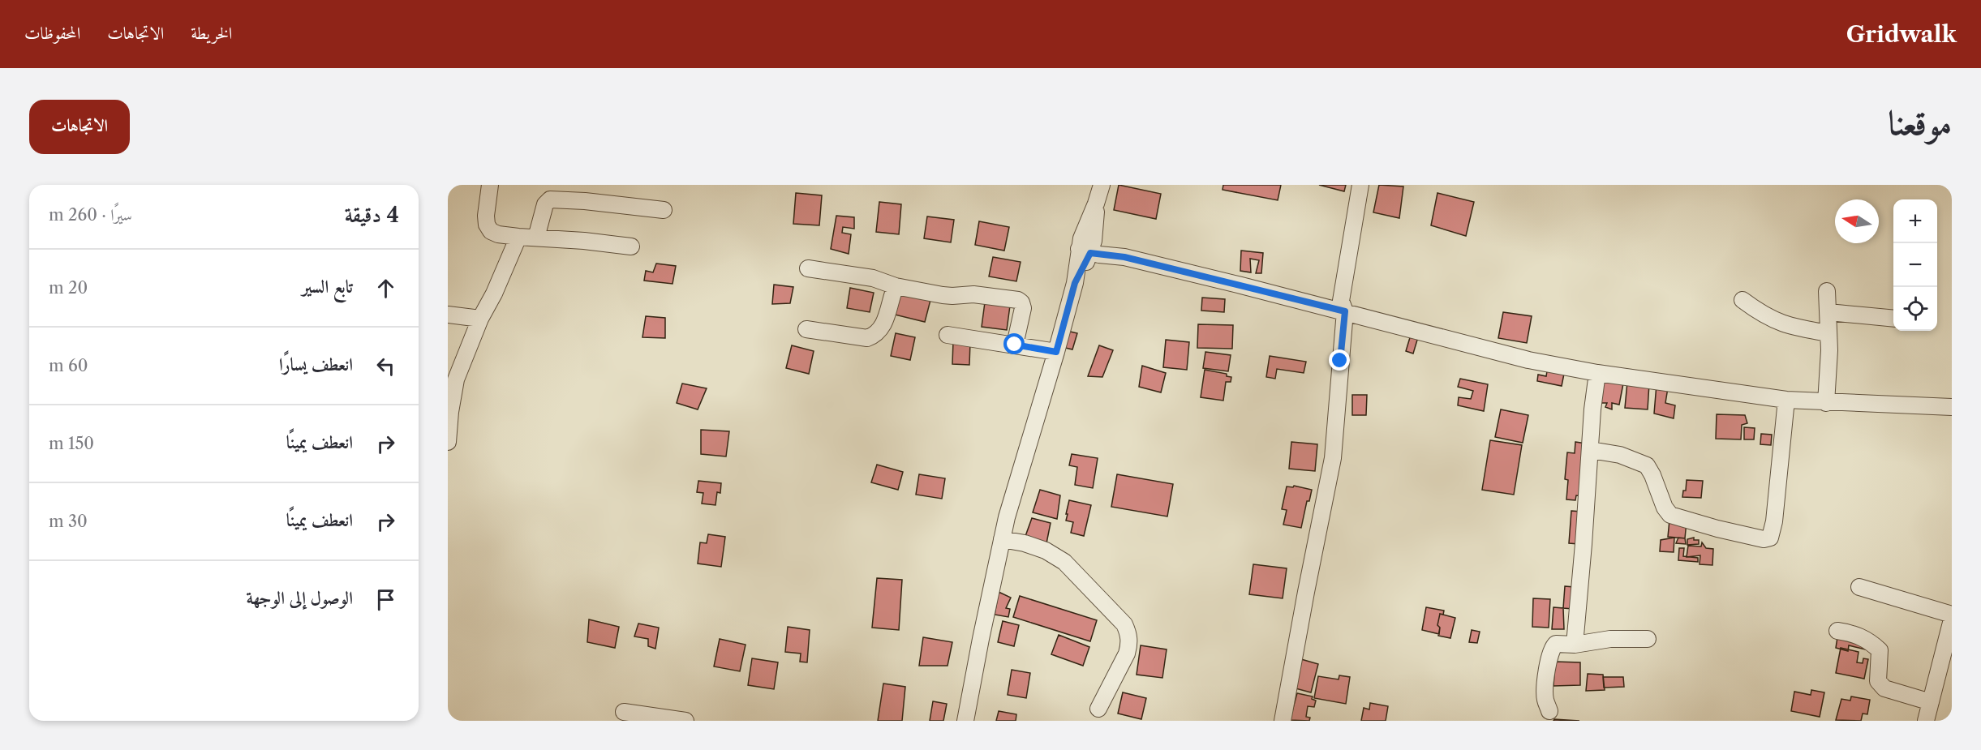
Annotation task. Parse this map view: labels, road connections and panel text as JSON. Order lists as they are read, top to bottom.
{
  "north": "left",
  "page": {
    "header": "Gridwalk",
    "nav": ["الخريطة", "الاتجاهات", "المحفوظات"],
    "title": "موقعنا",
    "buttons": "الاتجاهات",
    "heading": ["4 دقيقة", "سيرًا · 260 m"],
    "map_buttons": ["+", "−"],
    "list": [
      ["تابع السير", "20 m"],
      ["انعطف يسارًا", "60 m"],
      ["انعطف يمينًا", "150 m"],
      ["انعطف يمينًا", "30 m"],
      "الوصول إلى الوجهة"
    ]
  }
}
